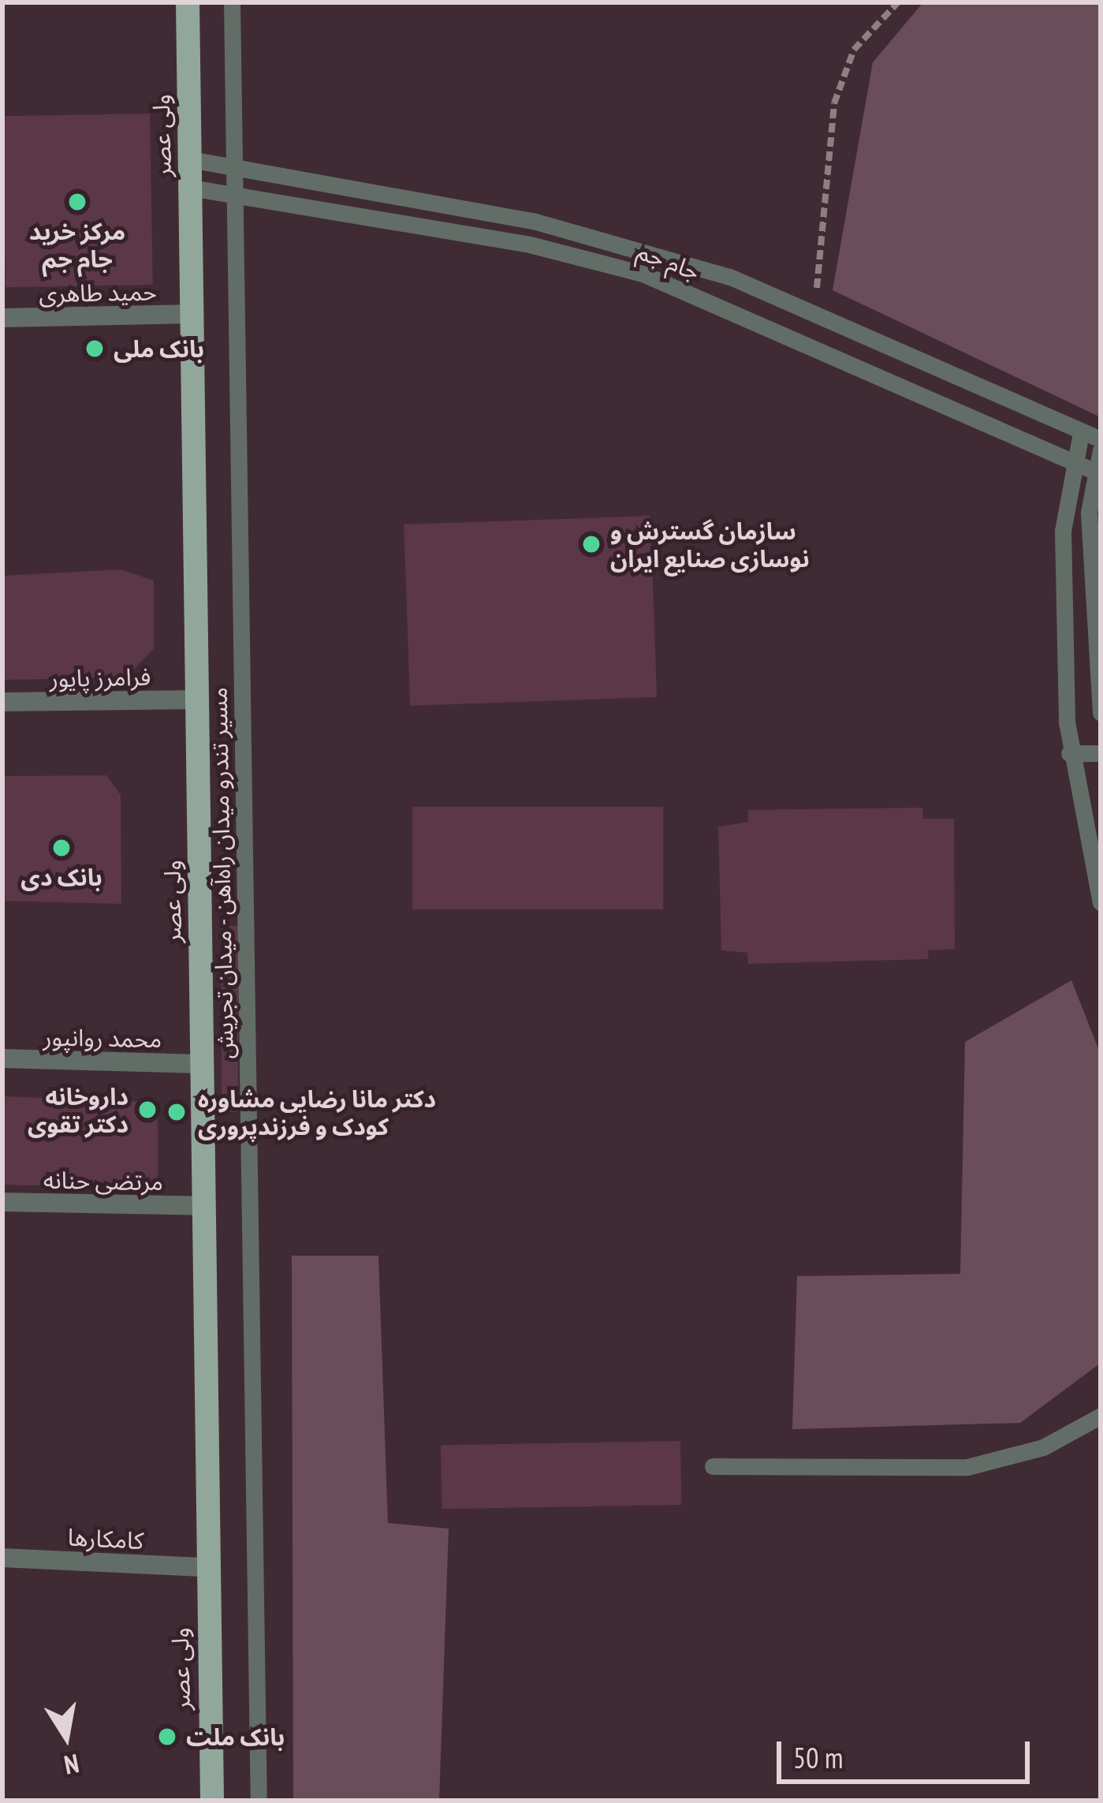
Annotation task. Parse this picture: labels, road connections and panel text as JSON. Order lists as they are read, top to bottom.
{
  "streets": {
    "main road": ["ولی عصر"],
    "street": [
      "حمید طاهری",
      "فرامرز پایور",
      "محمد روانپور",
      "مرتضی حنانه",
      "کامکارها"
    ],
    "lane": ["جام جم", "مسیر تندرو میدان راه‌آهن - میدان تجریش"]
  },
  "crossings": [
    ["ولی عصر", "جام جم"],
    ["ولی عصر", "حمید طاهری"],
    ["ولی عصر", "فرامرز پایور"],
    ["ولی عصر", "محمد روانپور"],
    ["ولی عصر", "مرتضی حنانه"],
    ["ولی عصر", "کامکارها"],
    ["جام جم", "مسیر تندرو میدان راه‌آهن - میدان تجریش"]
  ],
  "places": [
    "مرکز خرید جام جم",
    "بانک ملی",
    "سازمان گسترش و نوسازی صنایع ایران",
    "بانک دی",
    "داروخانه دکتر تقوی",
    "دکتر مانا رضایی مشاوره کودک و فرزندپروری",
    "بانک ملت"
  ],
  "scale_bar": "50 m",
  "north": "bottom"
}
